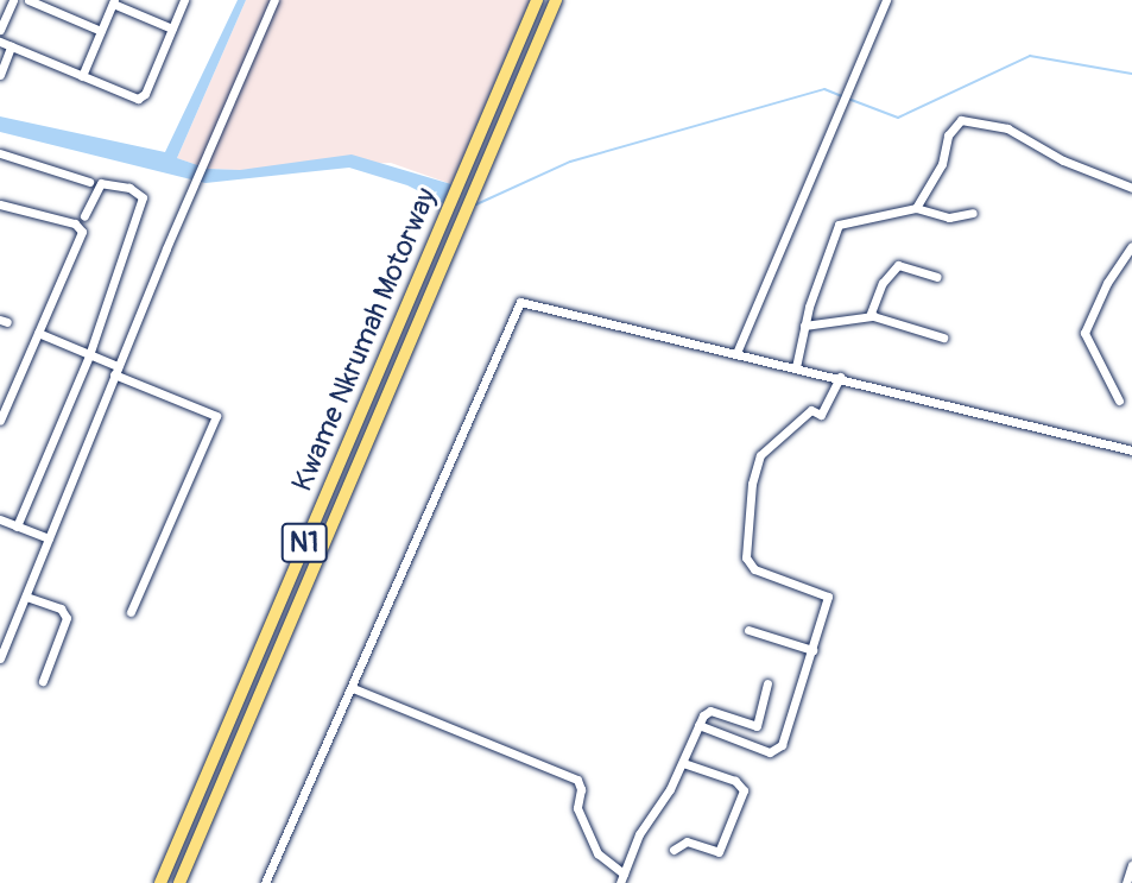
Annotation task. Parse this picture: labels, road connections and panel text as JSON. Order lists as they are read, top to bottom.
{
  "streets": {
    "highway": ["Kwame Nkrumah Motorway", "N1"]
  }
}
